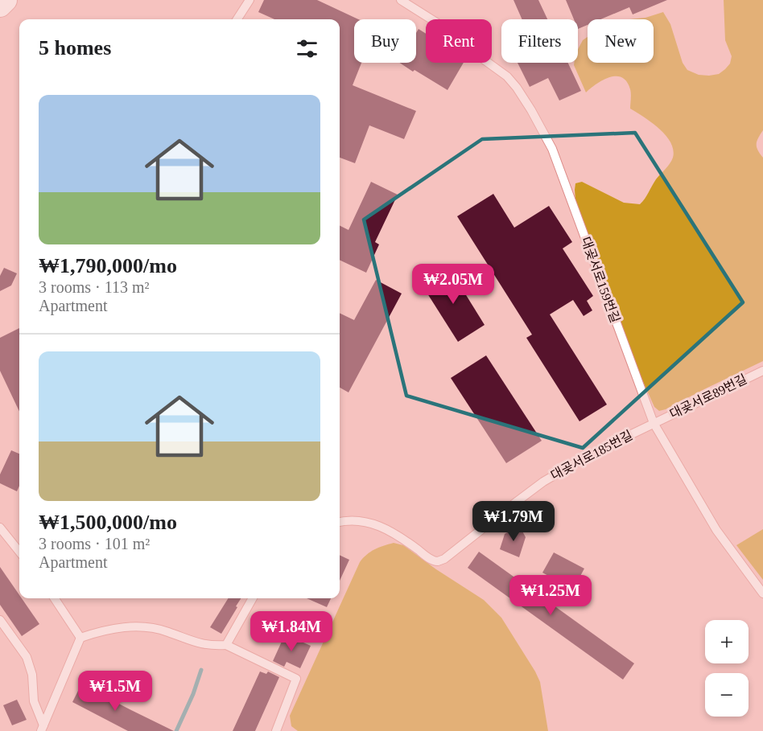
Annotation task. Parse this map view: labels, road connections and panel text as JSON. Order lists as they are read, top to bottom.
{
  "streets": {
    "lane": ["대곶서로159번길", "대곶서로89번길", "대곶서로185번길"]
  },
  "crossings": [
    ["대곶서로159번길", "대곶서로89번길"],
    ["대곶서로159번길", "대곶서로185번길"],
    ["대곶서로89번길", "대곶서로185번길"]
  ],
  "page": {
    "chip": [
      "Buy",
      "Rent",
      "Filters",
      "New"
    ],
    "heading": "5 homes",
    "list": [
      {
        "name": "₩1,790,000/mo",
        "note": "3 rooms · 113 m² · Apartment"
      },
      {
        "name": "₩1,500,000/mo",
        "note": "3 rooms · 101 m² · Apartment"
      }
    ],
    "price": [
      "₩2.05M",
      "₩1.79M",
      "₩1.25M",
      "₩1.84M",
      "₩1.5M"
    ],
    "map_buttons": ["+", "−"]
  }
}
